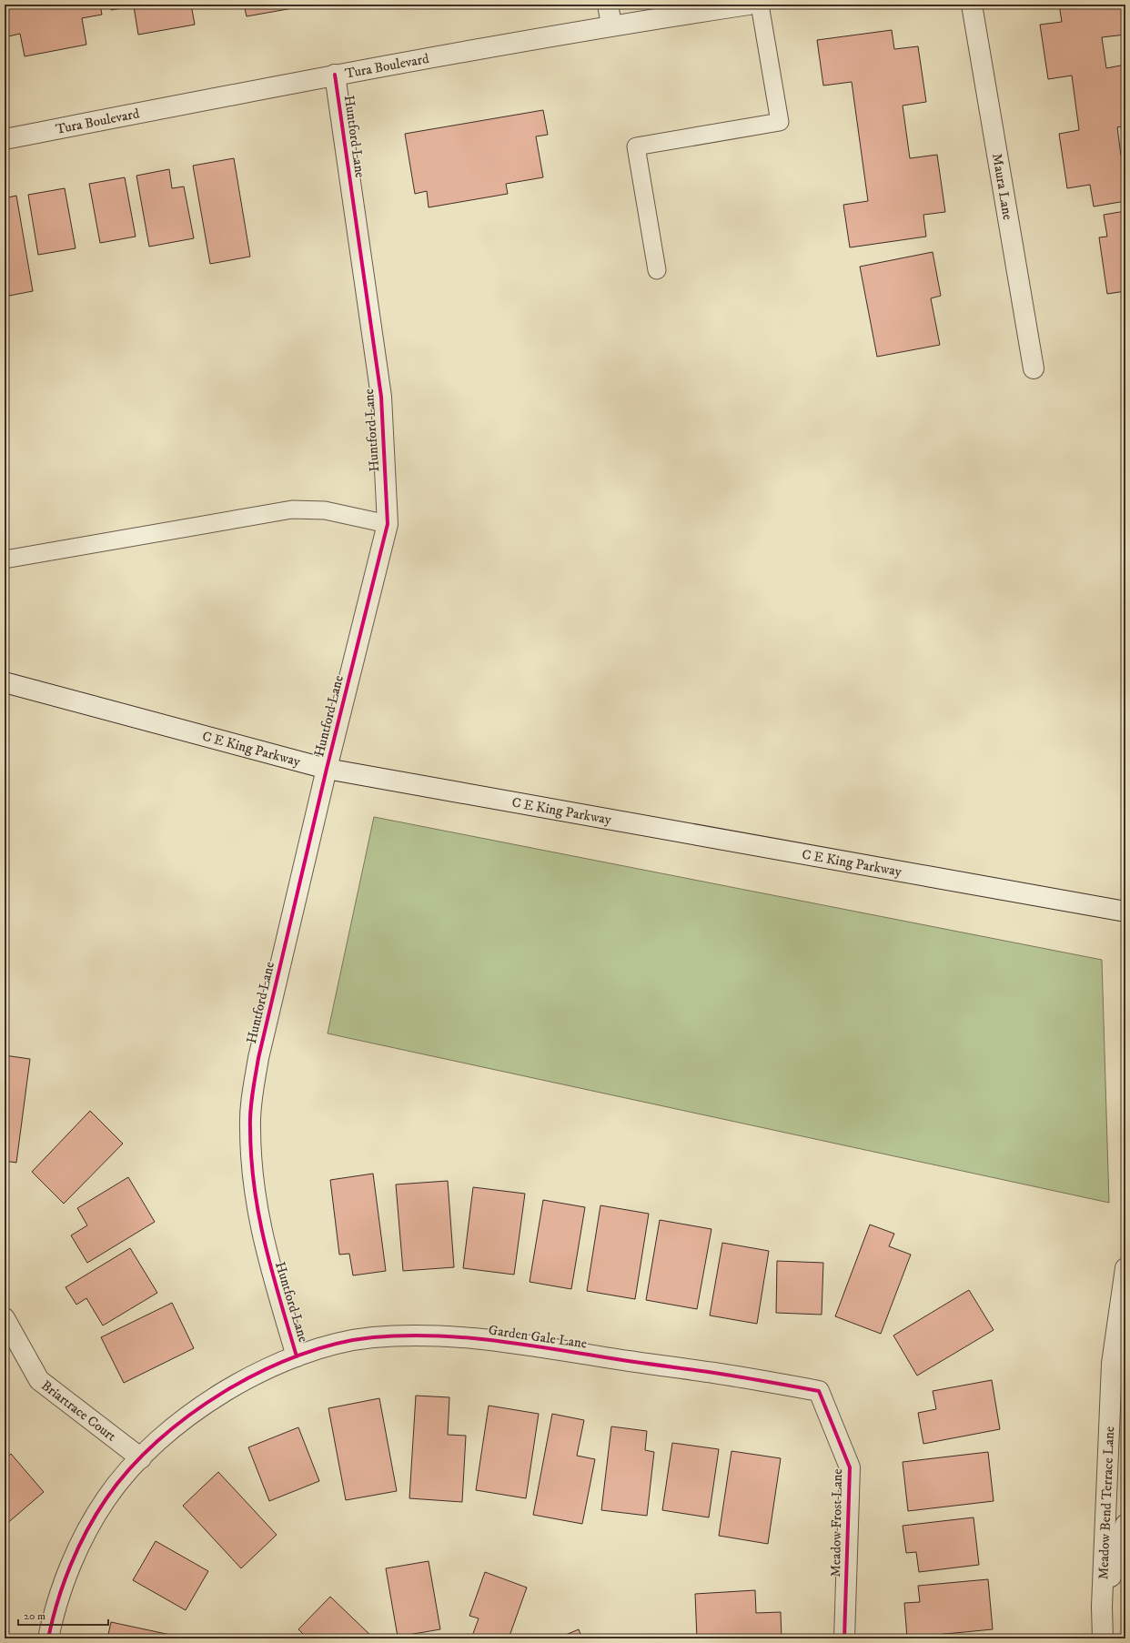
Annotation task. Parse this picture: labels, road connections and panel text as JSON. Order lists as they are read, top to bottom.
{
  "streets": {
    "street": [
      "Tura Boulevard",
      "Huntford Lane",
      "Maura Lane",
      "C E King Parkway",
      "Garden Gale Lane",
      "Briartrace Court",
      "Meadow Bend Terrace Lane",
      "Meadow Frost Lane"
    ]
  },
  "crossings": [
    ["Tura Boulevard", "Huntford Lane"],
    ["Huntford Lane", "C E King Parkway"],
    ["Huntford Lane", "Garden Gale Lane"],
    ["Garden Gale Lane", "Briartrace Court"],
    ["Garden Gale Lane", "Meadow Frost Lane"]
  ],
  "scale_bar": "20 m"
}
